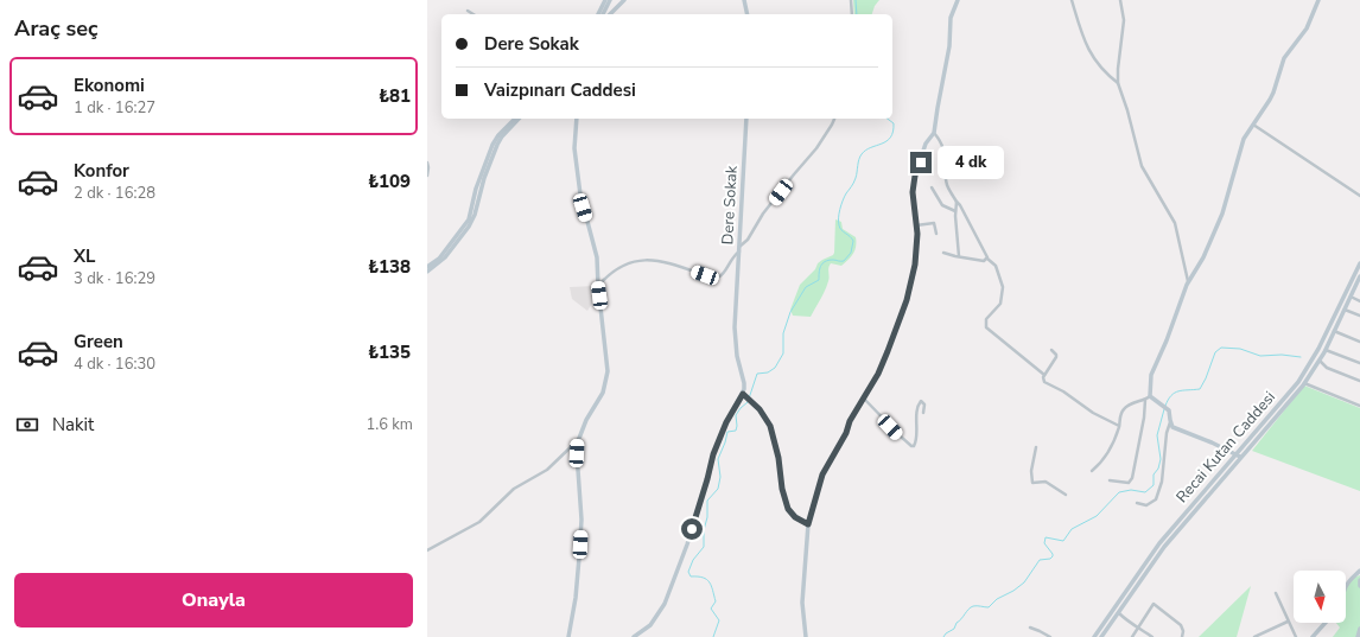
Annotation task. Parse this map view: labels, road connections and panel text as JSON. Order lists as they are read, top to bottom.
{
  "streets": {
    "street": ["Dere Sokak", "Recai Kutan Caddesi"]
  },
  "north": "bottom",
  "page": {
    "heading": "Araç seç",
    "banner": ["Dere Sokak", "Vaizpınarı Caddesi"],
    "list": [
      {
        "name": "Ekonomi",
        "note": "1 dk · 16:27",
        "value": "₺81"
      },
      {
        "name": "Konfor",
        "note": "2 dk · 16:28",
        "value": "₺109"
      },
      {
        "name": "XL",
        "note": "3 dk · 16:29",
        "value": "₺138"
      },
      {
        "name": "Green",
        "note": "4 dk · 16:30",
        "value": "₺135"
      }
    ],
    "bubble": "4 dk",
    "pay": ["Nakit", "1.6 km"],
    "buttons": "Onayla"
  }
}
